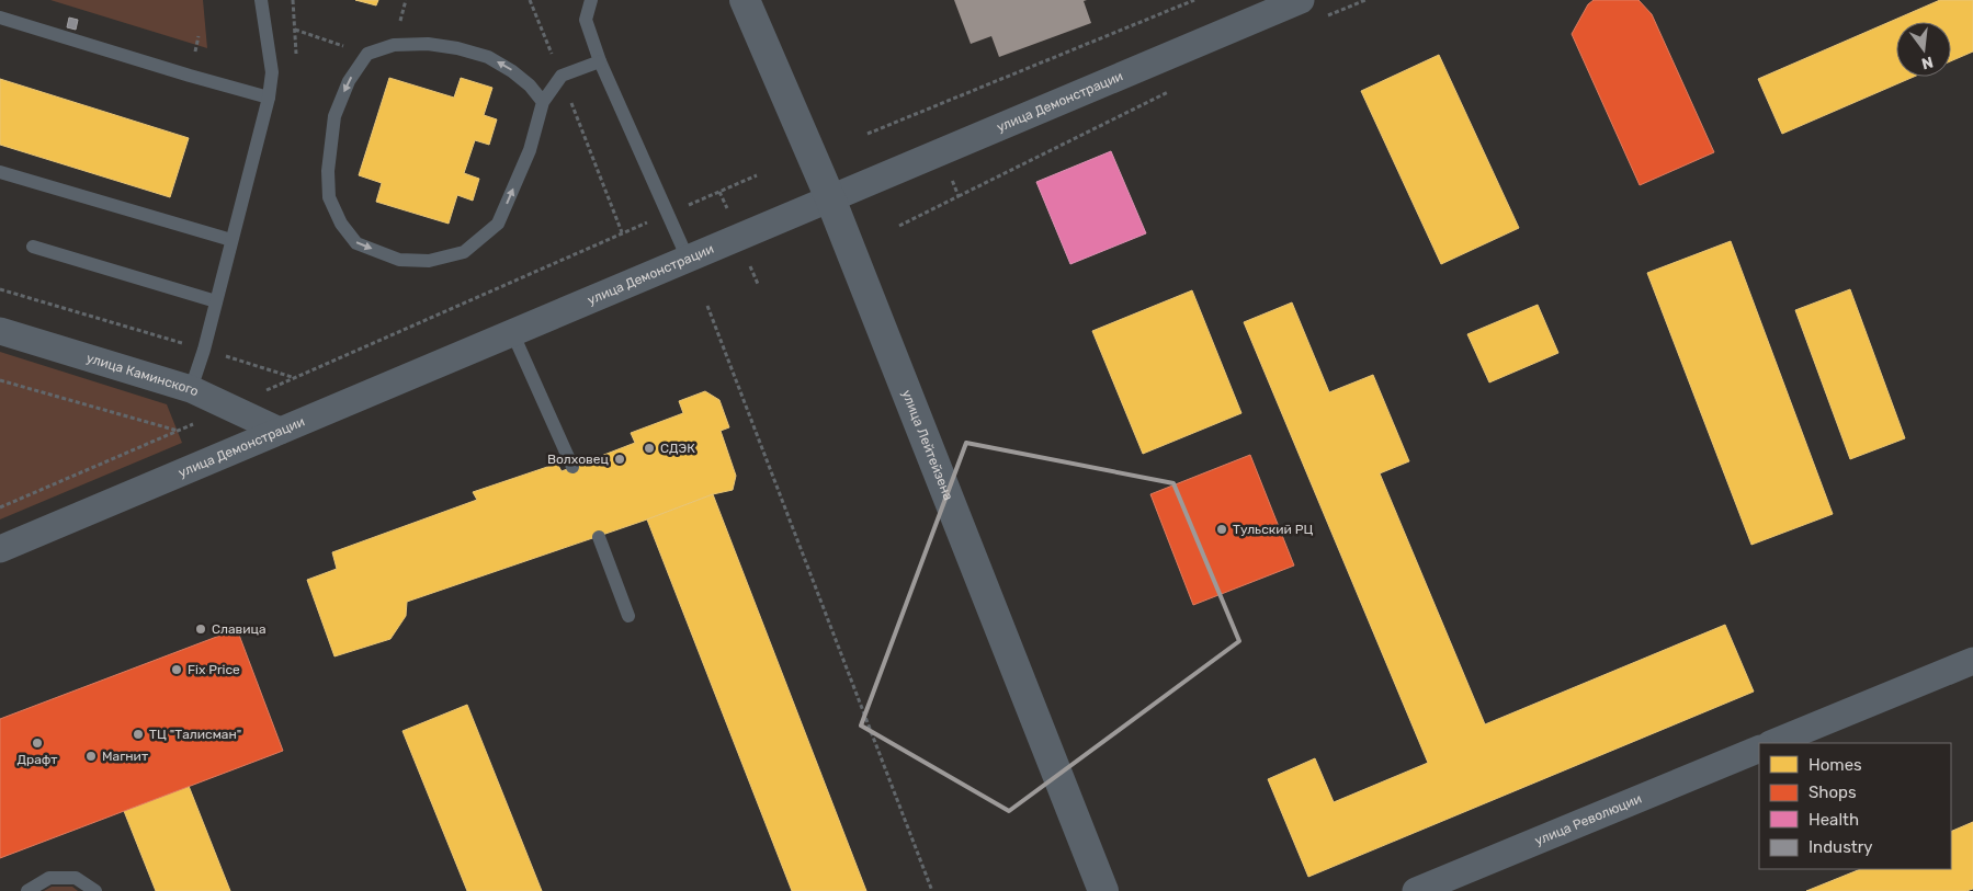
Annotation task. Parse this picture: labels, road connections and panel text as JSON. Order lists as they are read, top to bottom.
{
  "streets": {
    "street": [
      "улица Демонстрации",
      "улица Каминского",
      "улица Лейтейзена",
      "улица Революции"
    ]
  },
  "crossings": [
    ["улица Демонстрации", "улица Каминского"],
    ["улица Демонстрации", "улица Лейтейзена"]
  ],
  "places": [
    "СДЭК",
    "Волховец",
    "Тульский РЦ",
    "Славица",
    "Fix Price",
    "ТЦ \"Талисман\"",
    "Драфт",
    "Магнит"
  ],
  "legend": [
    "Homes",
    "Shops",
    "Health",
    "Industry"
  ],
  "north": "bottom"
}
